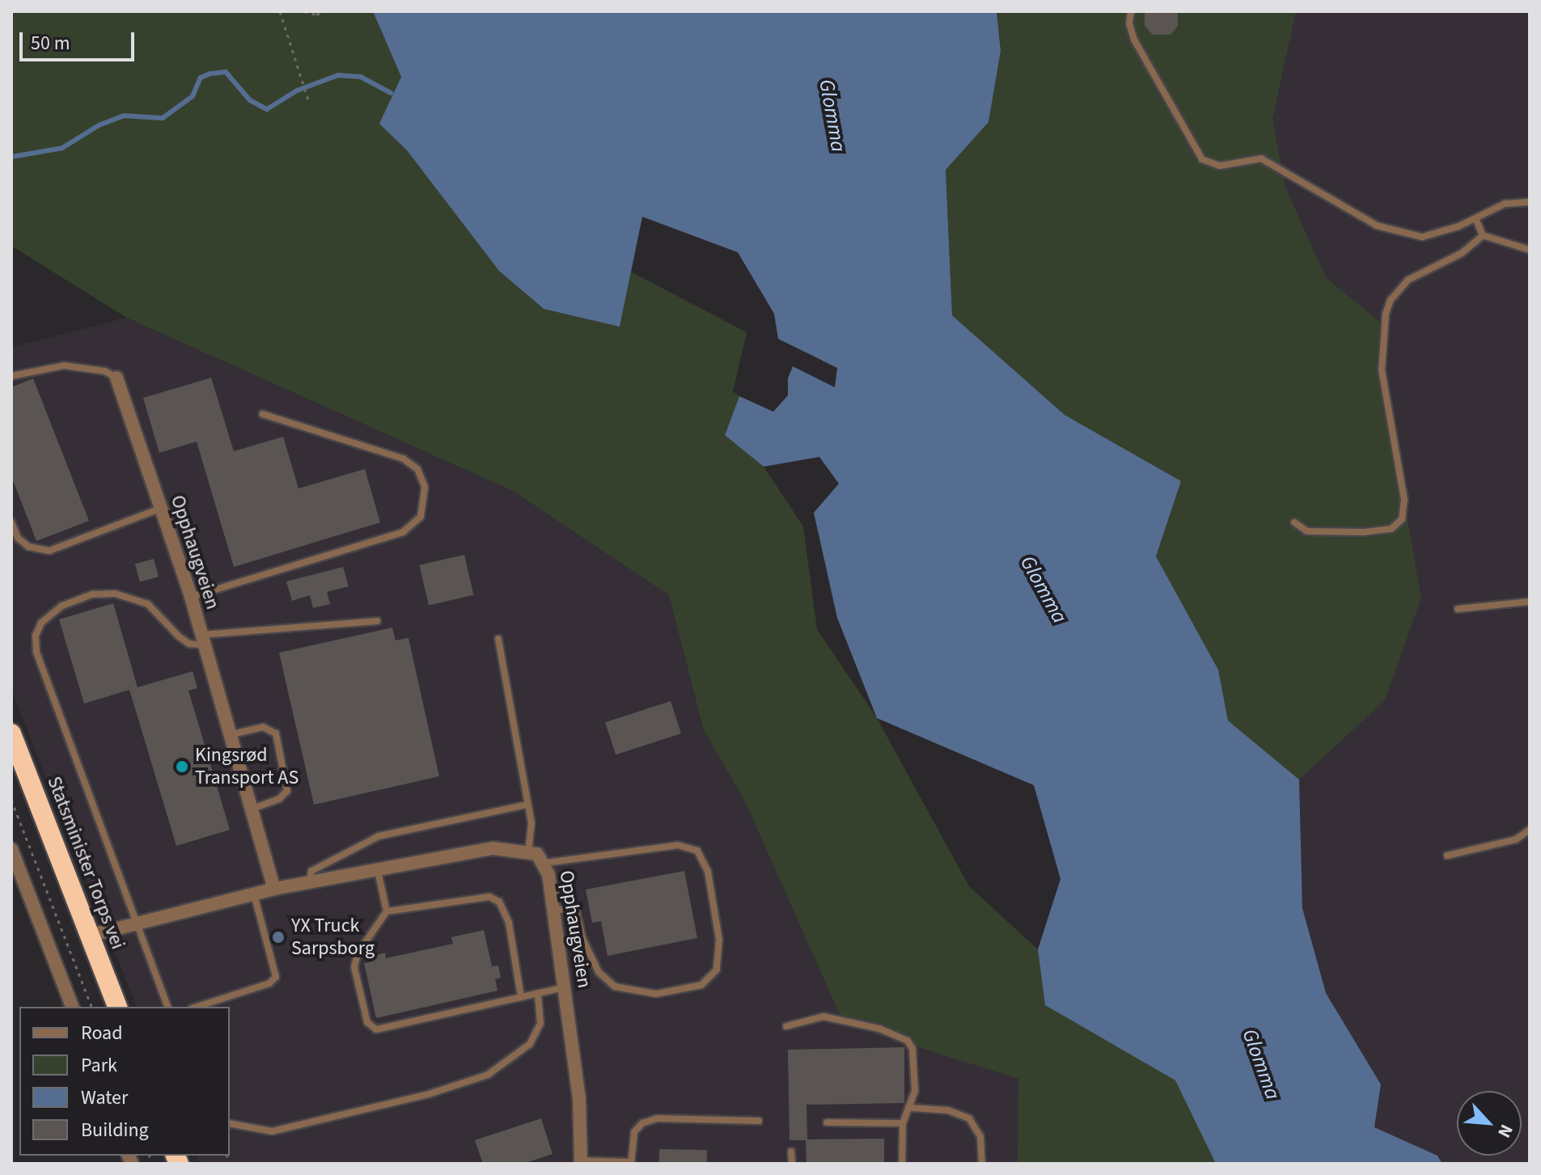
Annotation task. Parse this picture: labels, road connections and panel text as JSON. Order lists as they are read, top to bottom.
{
  "streets": {
    "highway": ["Statsminister Torps vei"],
    "street": ["Opphaugveien"]
  },
  "crossings": [
    ["Opphaugveien", "Statsminister Torps vei"]
  ],
  "water": ["Glomma"],
  "places": ["Kingsrød Transport AS", "YX Truck Sarpsborg"],
  "legend": [
    "Road",
    "Park",
    "Water",
    "Building"
  ],
  "scale_bar": "50 m",
  "north": "bottom right"
}
